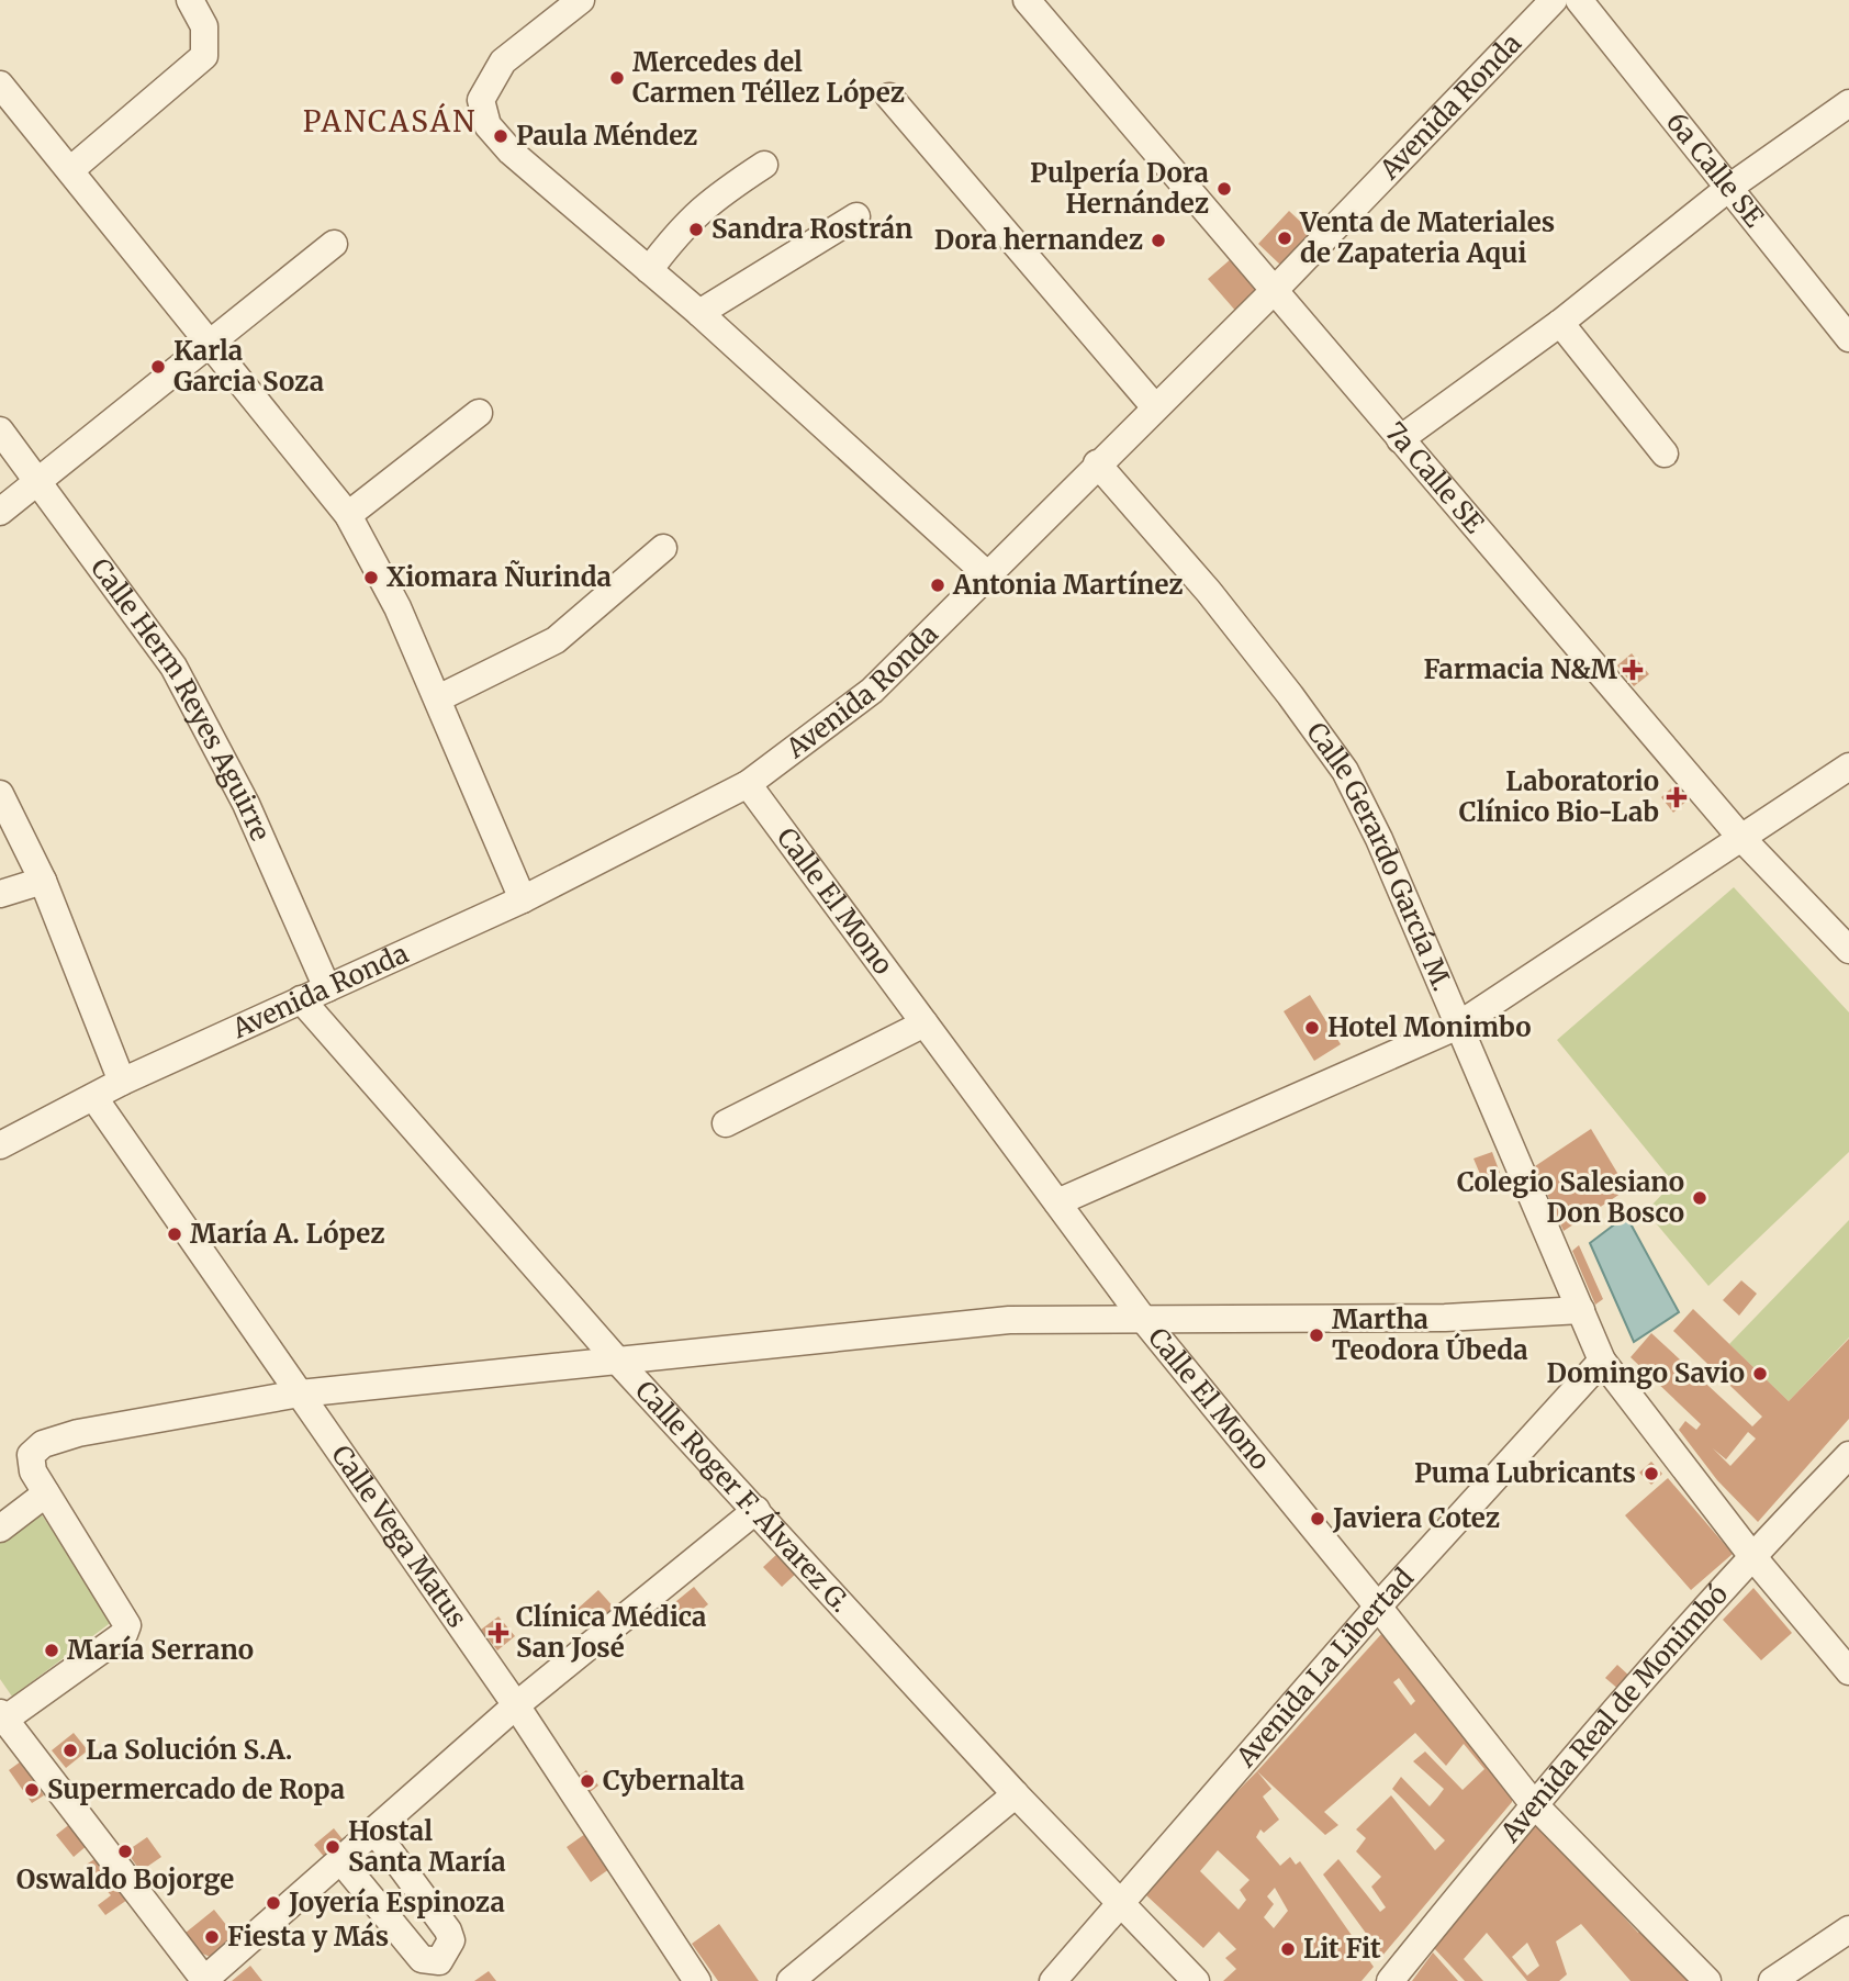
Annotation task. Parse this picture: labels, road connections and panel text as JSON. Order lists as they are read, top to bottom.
{
  "streets": {
    "street": [
      "Avenida Ronda",
      "6a Calle SE",
      "7a Calle SE",
      "Calle Herm Reyes Aguirre",
      "Calle Gerardo García M.",
      "Calle El Mono",
      "Calle Roger F. Álvarez G.",
      "Calle Vega Matus",
      "Avenida La Libertad",
      "Avenida Real de Monimbó"
    ]
  },
  "crossings": [
    ["Avenida Ronda", "7a Calle SE"],
    ["Avenida Ronda", "Calle Herm Reyes Aguirre"],
    ["Avenida Ronda", "Calle Gerardo García M."],
    ["Avenida Ronda", "Calle El Mono"],
    ["Avenida Ronda", "Calle Roger F. Álvarez G."],
    ["Avenida Ronda", "Calle Vega Matus"],
    ["Calle Gerardo García M.", "Avenida La Libertad"],
    ["Calle Gerardo García M.", "Avenida Real de Monimbó"],
    ["Calle El Mono", "Avenida La Libertad"],
    ["Calle El Mono", "Avenida Real de Monimbó"],
    ["Calle Roger F. Álvarez G.", "Avenida La Libertad"]
  ],
  "districts": ["PANCASÁN"],
  "places": {
    "other": [
      "Mercedes del Carmen Téllez López",
      "Paula Méndez",
      "Pulpería Dora Hernández",
      "Sandra Rostrán",
      "Venta de Materiales de Zapateria Aqui",
      "Dora hernandez",
      "Karla Garcia Soza",
      "Xiomara Ñurinda",
      "Antonia Martínez",
      "Hotel Monimbo",
      "Colegio Salesiano Don Bosco",
      "María A. López",
      "Martha Teodora Úbeda",
      "Domingo Savio",
      "Puma Lubricants",
      "Javiera Cotez",
      "María Serrano",
      "La Solución S.A.",
      "Cybernalta",
      "Supermercado de Ropa",
      "Hostal Santa María",
      "Oswaldo Bojorge",
      "Joyería Espinoza",
      "Fiesta y Más",
      "Lit Fit"
    ],
    "health": ["Farmacia N&M", "Laboratorio Clínico Bio-Lab", "Clínica Médica San José"]
  }
}
